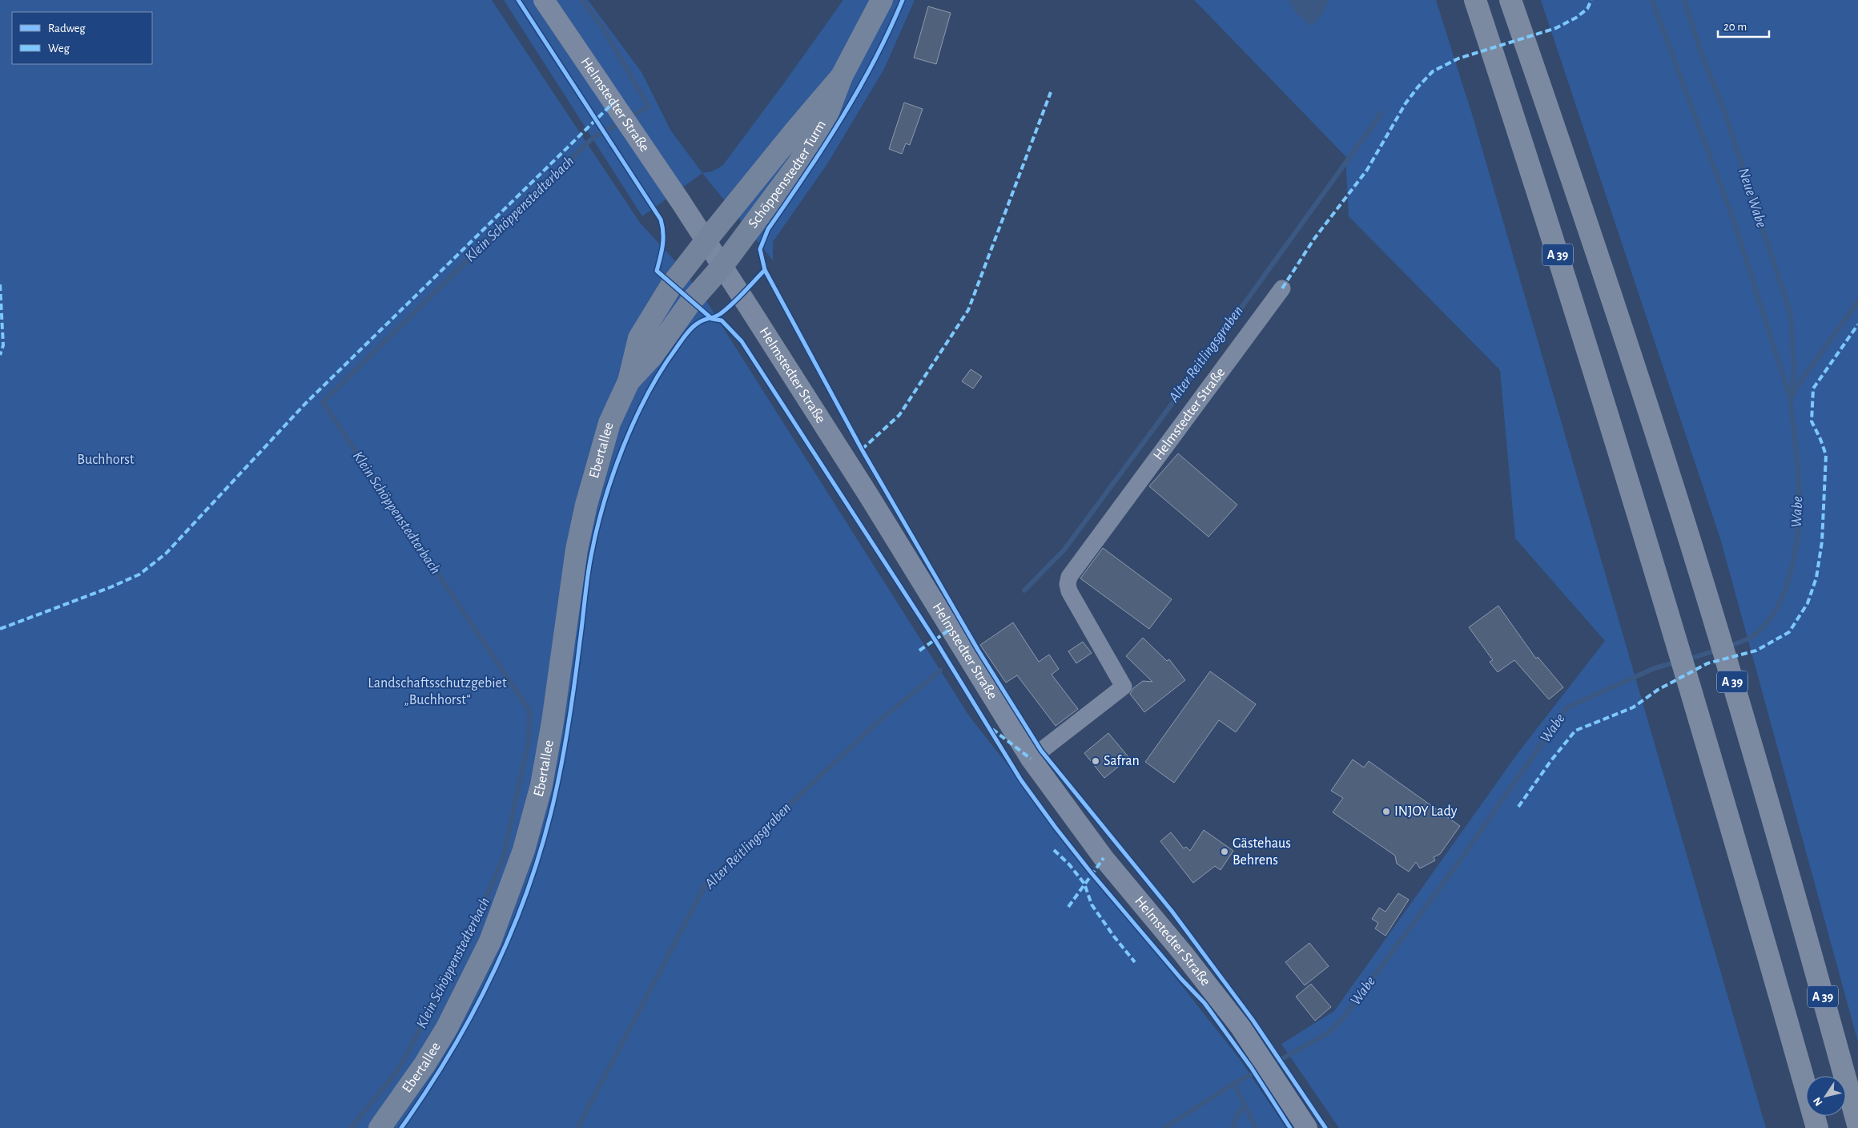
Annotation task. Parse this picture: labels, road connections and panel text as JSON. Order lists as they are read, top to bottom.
{
  "streets": {
    "highway": ["A 39"],
    "main road": ["Schöppenstedter Turm", "Ebertallee"],
    "street": ["Helmstedter Straße"]
  },
  "crossings": [
    ["Helmstedter Straße", "Schöppenstedter Turm"],
    ["Helmstedter Straße", "Ebertallee"],
    ["Schöppenstedter Turm", "Ebertallee"]
  ],
  "water": [
    "Neue Wabe",
    "Klein Schöppenstedterbach",
    "Alter Reitlingsgraben",
    "Wabe"
  ],
  "parks": ["Buchhorst", "Landschaftsschutzgebiet „Buchhorst“"],
  "places": ["Safran", "INJOY Lady", "Gästehaus Behrens"],
  "legend": ["Radweg", "Weg"],
  "scale_bar": "20 m",
  "north": "bottom left"
}
